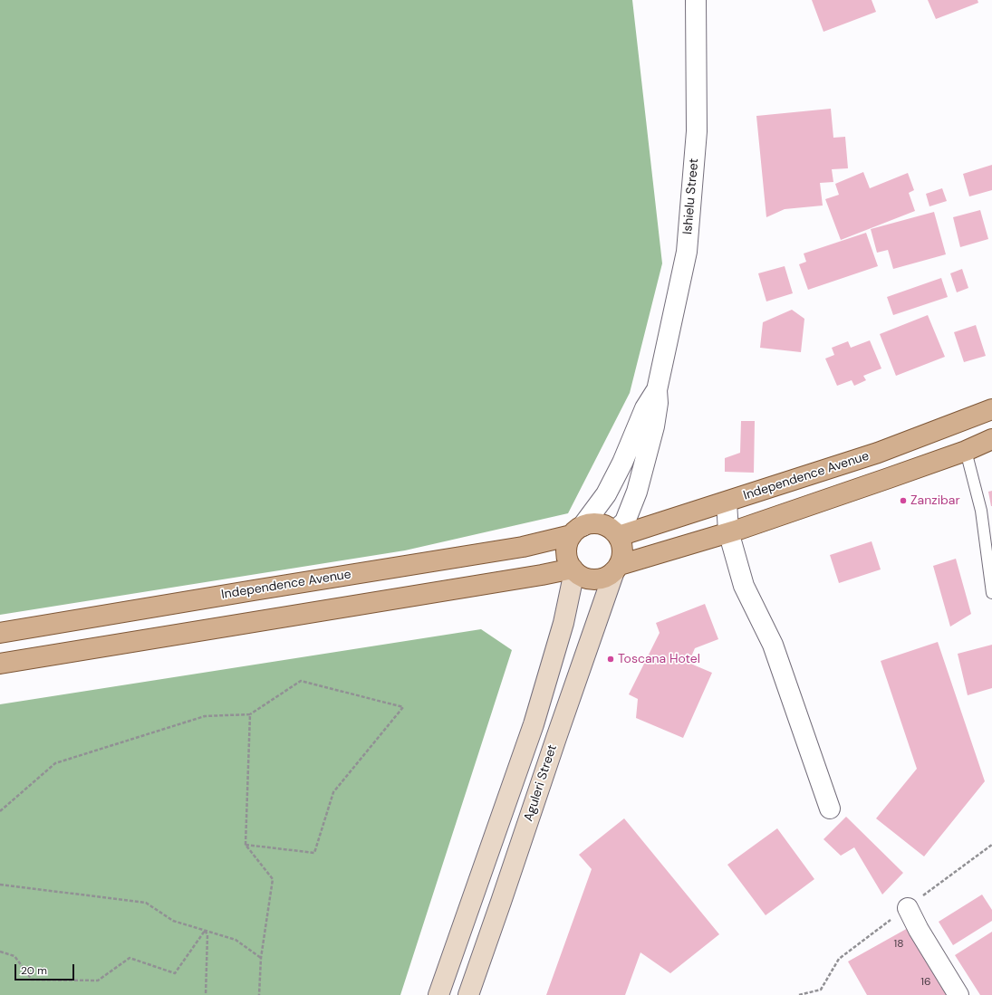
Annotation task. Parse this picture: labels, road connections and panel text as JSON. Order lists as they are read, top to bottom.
{
  "streets": {
    "main road": ["Independence Avenue", "Aguleri Street"],
    "street": ["Ishielu Street"]
  },
  "crossings": [
    ["Independence Avenue", "Aguleri Street"]
  ],
  "places": ["Zanzibar", "Toscana Hotel"],
  "house_numbers": ["18", "16"],
  "scale_bar": "20 m"
}
